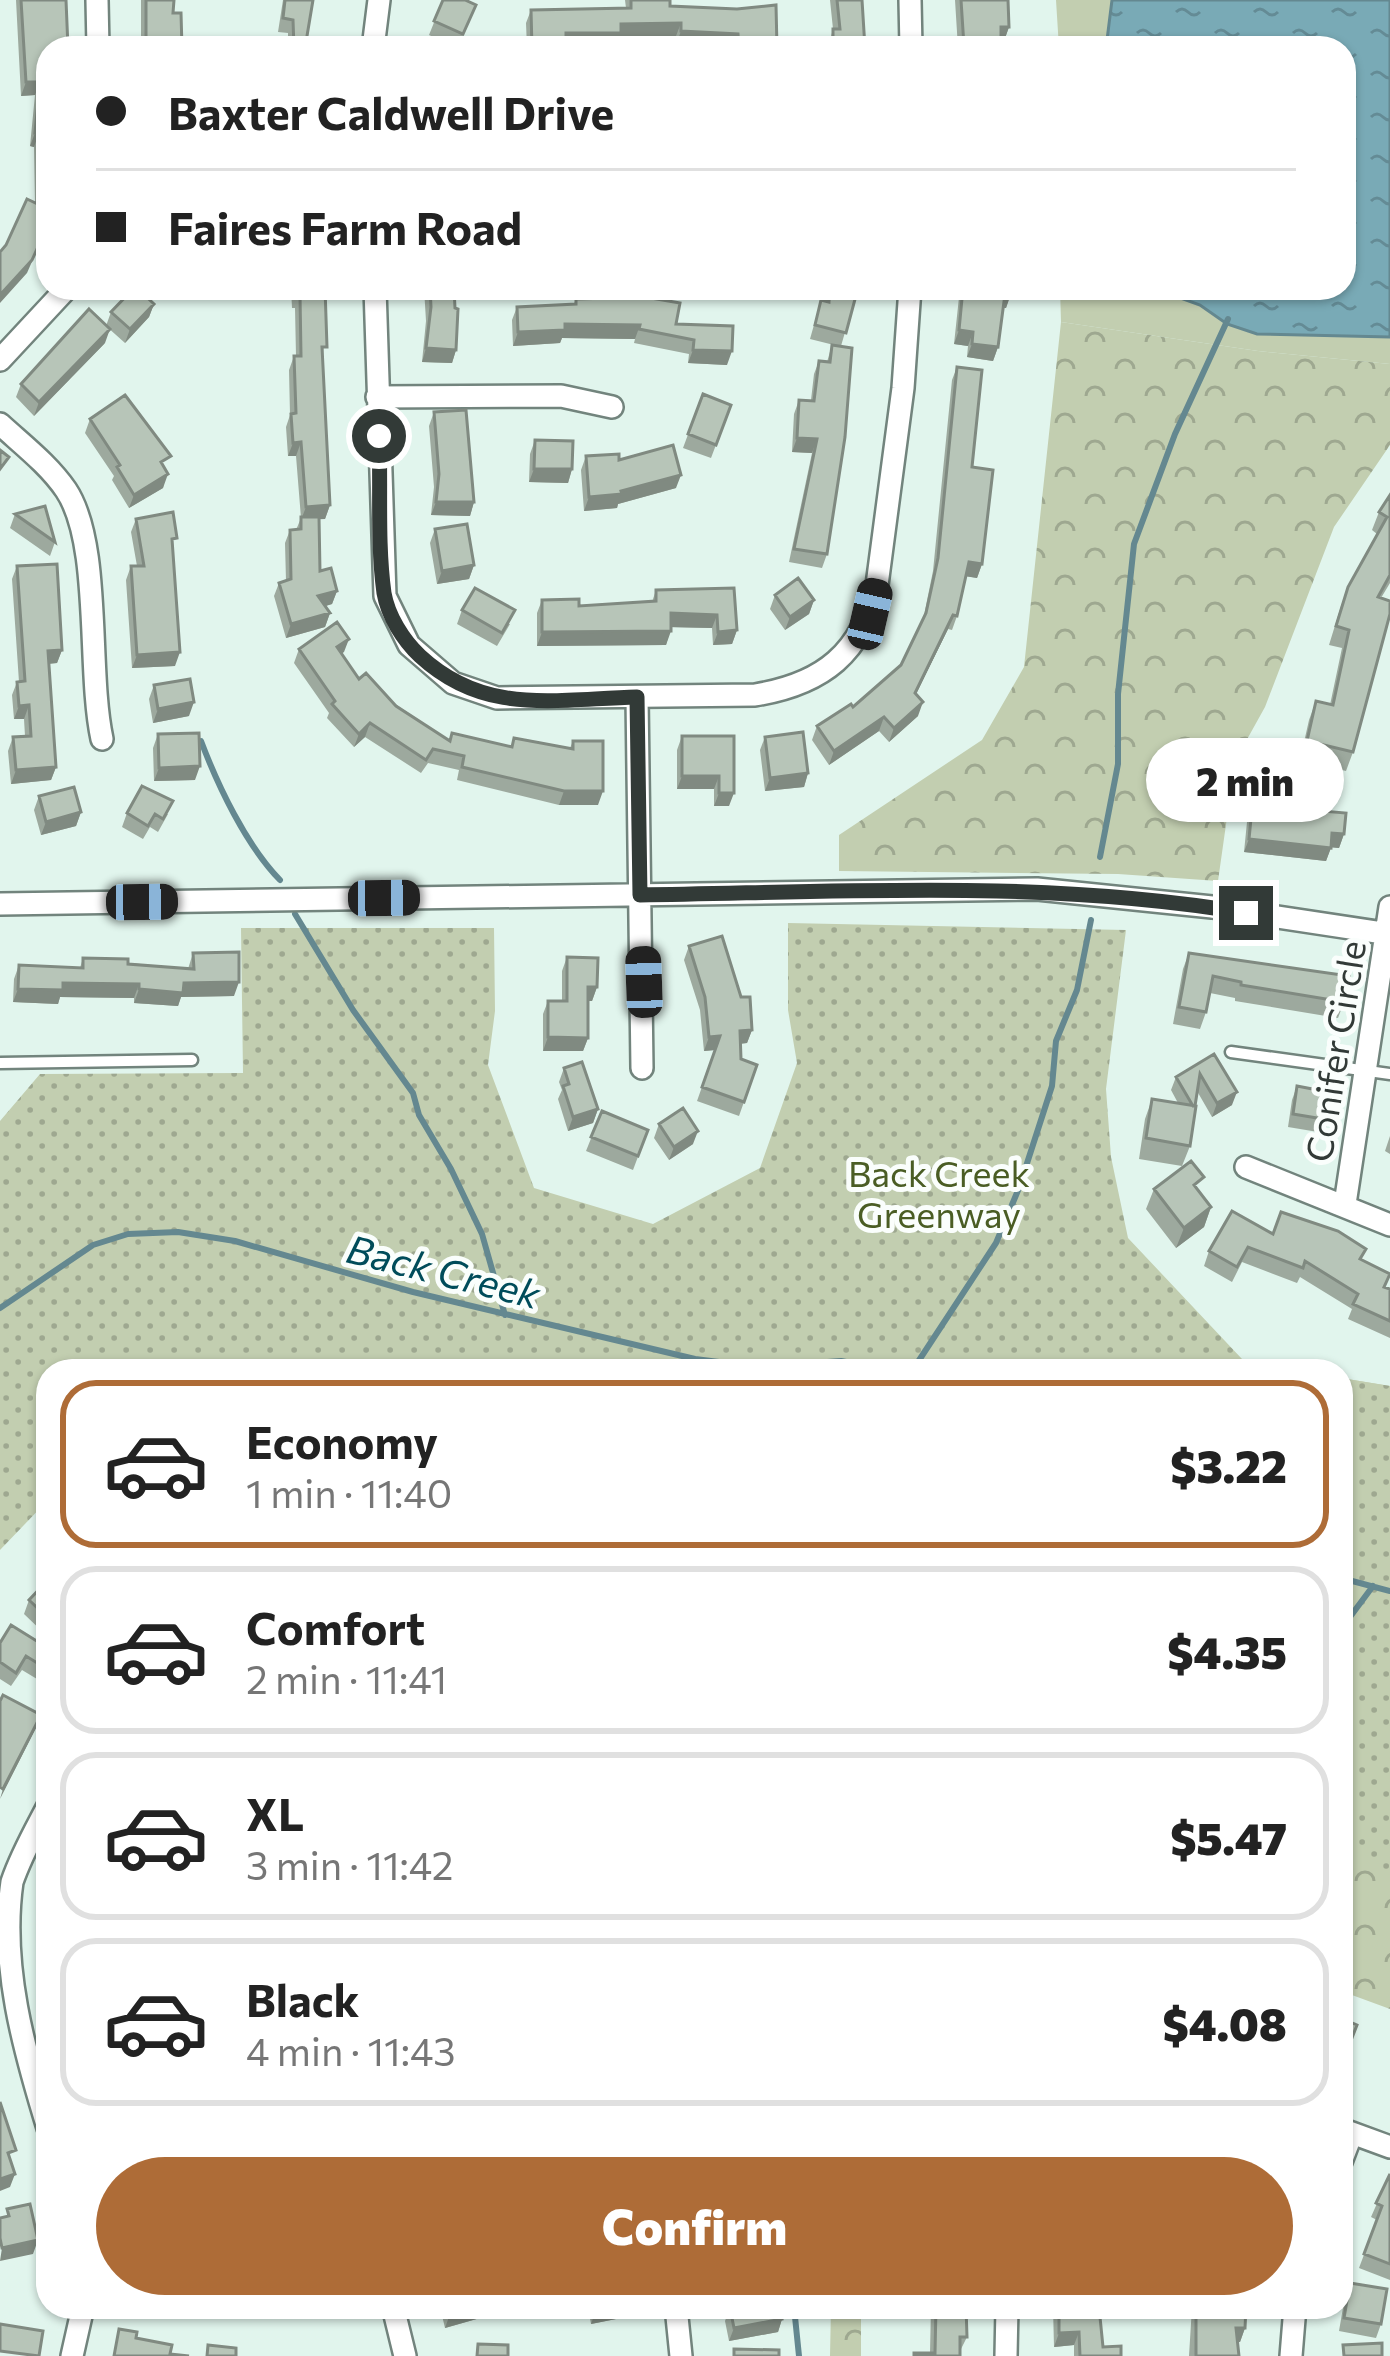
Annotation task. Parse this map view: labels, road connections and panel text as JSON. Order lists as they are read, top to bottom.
{
  "streets": {
    "street": ["Conifer Circle"]
  },
  "water": ["Back Creek"],
  "parks": ["Back Creek Greenway"],
  "page": {
    "banner": ["Baxter Caldwell Drive", "Faires Farm Road"],
    "bubble": "2 min",
    "list": [
      {
        "name": "Economy",
        "note": "1 min · 11:40",
        "value": "$3.22"
      },
      {
        "name": "Comfort",
        "note": "2 min · 11:41",
        "value": "$4.35"
      },
      {
        "name": "XL",
        "note": "3 min · 11:42",
        "value": "$5.47"
      },
      {
        "name": "Black",
        "note": "4 min · 11:43",
        "value": "$4.08"
      }
    ],
    "buttons": "Confirm"
  }
}
